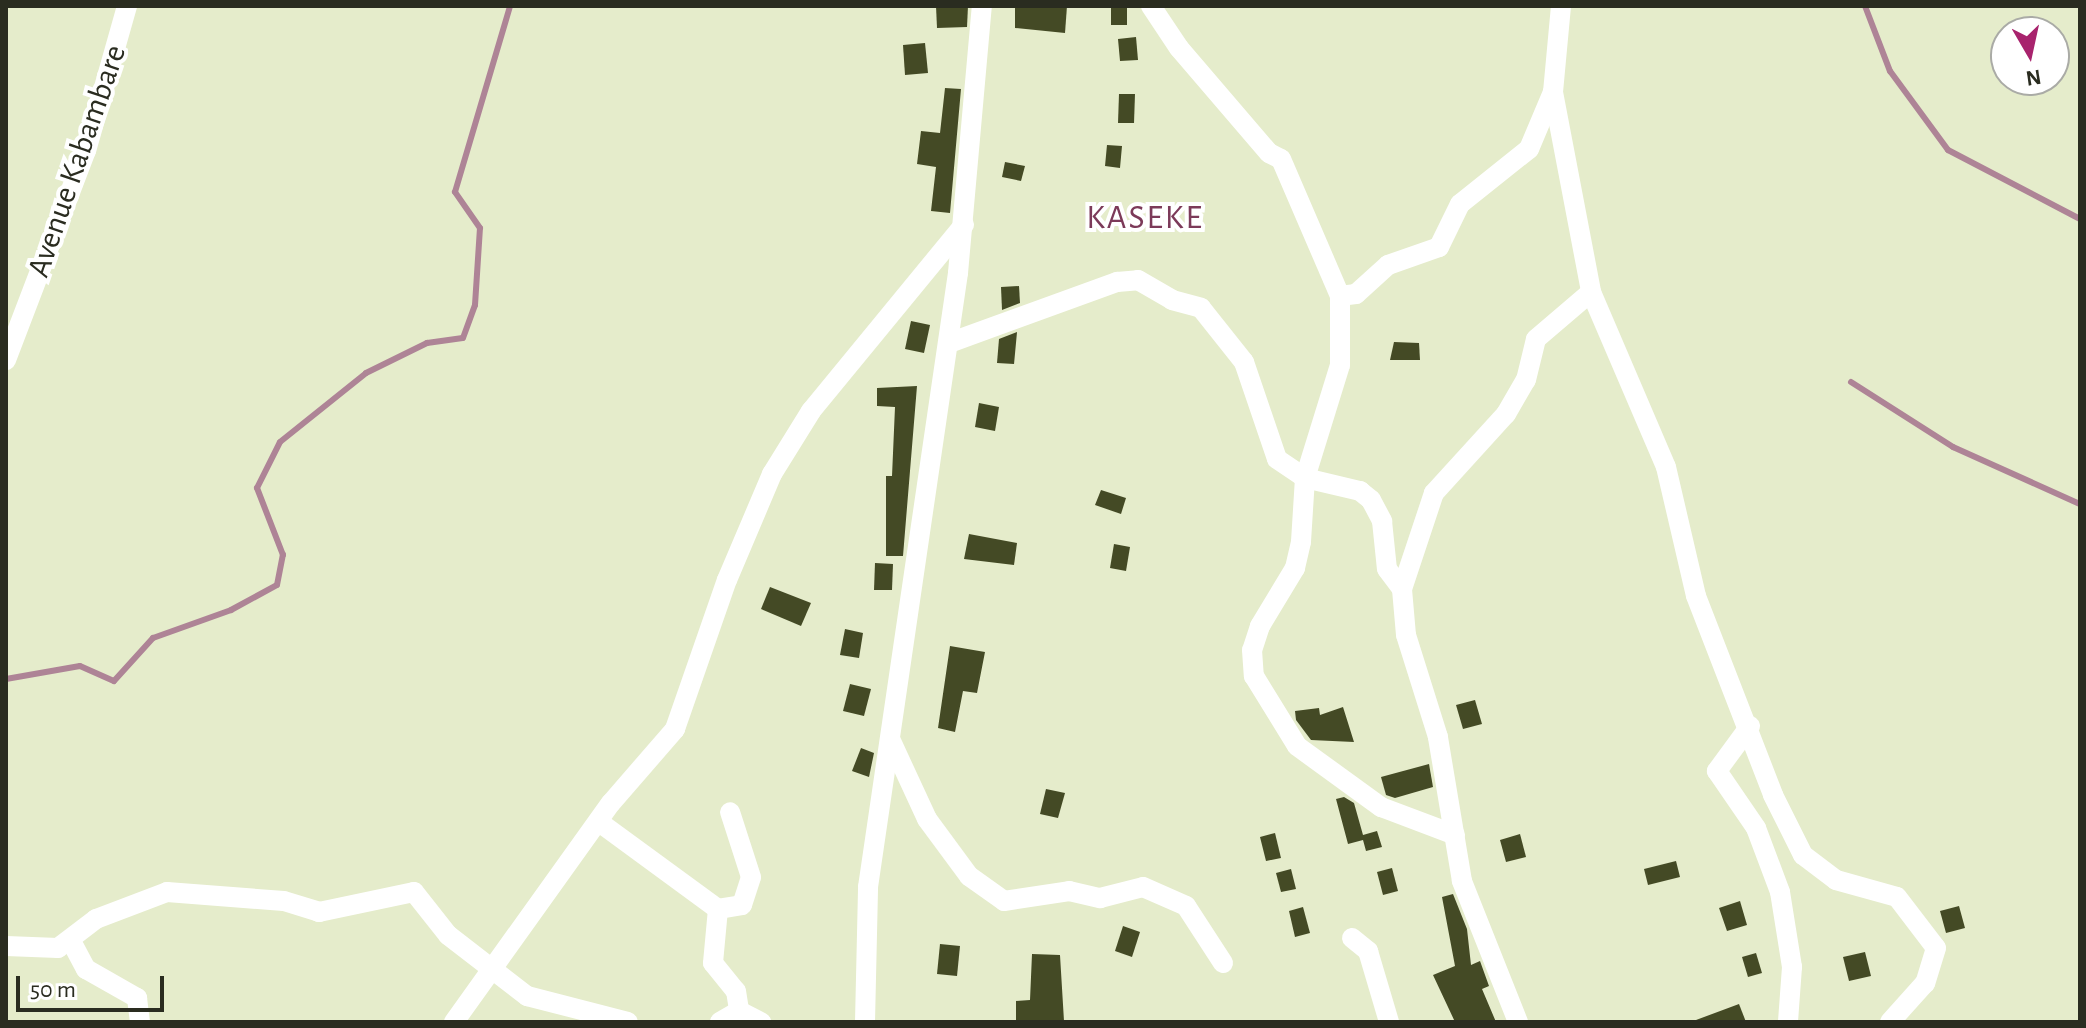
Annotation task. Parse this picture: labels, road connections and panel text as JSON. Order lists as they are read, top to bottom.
{
  "streets": {
    "street": ["Avenue Kabambare"]
  },
  "districts": ["KASEKE"],
  "scale_bar": "50 m",
  "north": "bottom"
}
